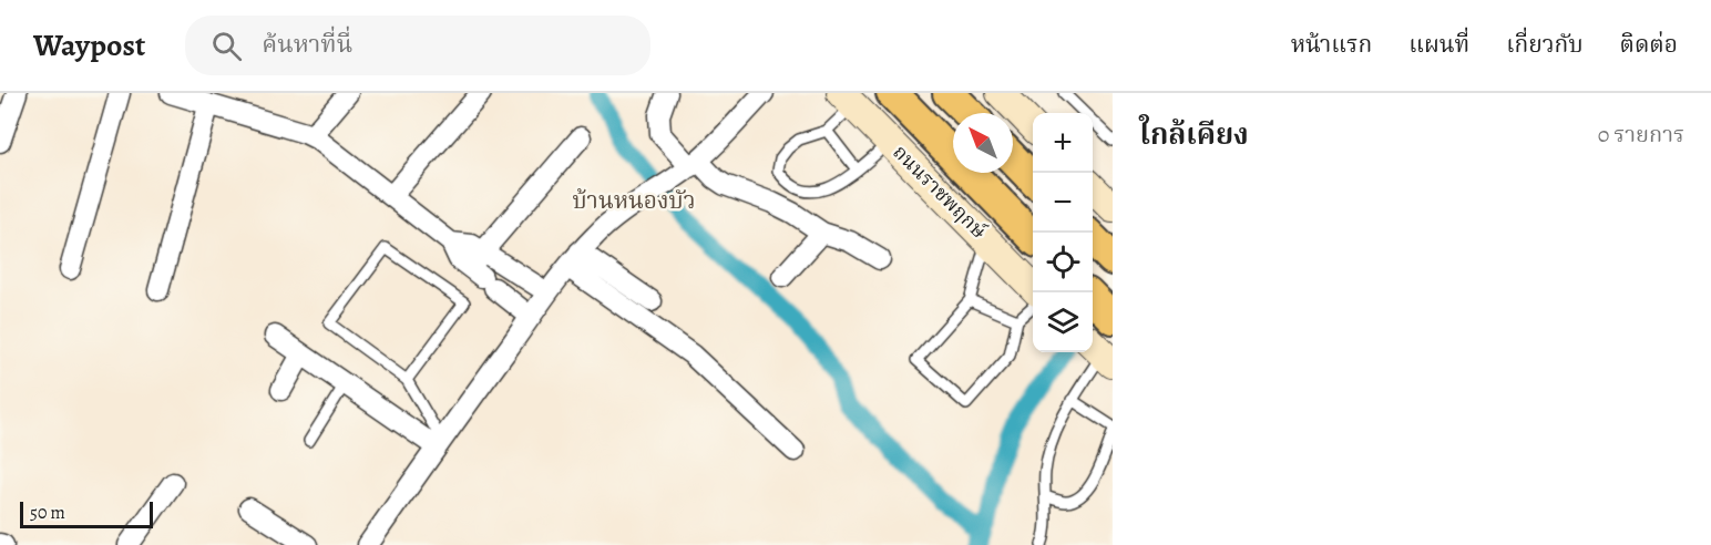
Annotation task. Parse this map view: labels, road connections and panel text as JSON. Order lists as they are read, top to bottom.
{
  "streets": {
    "main road": ["ถนนราชพฤกษ์"]
  },
  "districts": ["บ้านหนองบัว"],
  "scale_bar": "50 m",
  "north": "top left",
  "page": {
    "header": "Waypost",
    "search": "ค้นหาที่นี่",
    "nav": [
      "หน้าแรก",
      "แผนที่",
      "เกี่ยวกับ",
      "ติดต่อ"
    ],
    "heading": ["ใกล้เคียง", "0 รายการ"],
    "map_buttons": ["+", "−"],
    "scale": "50 m"
  }
}
